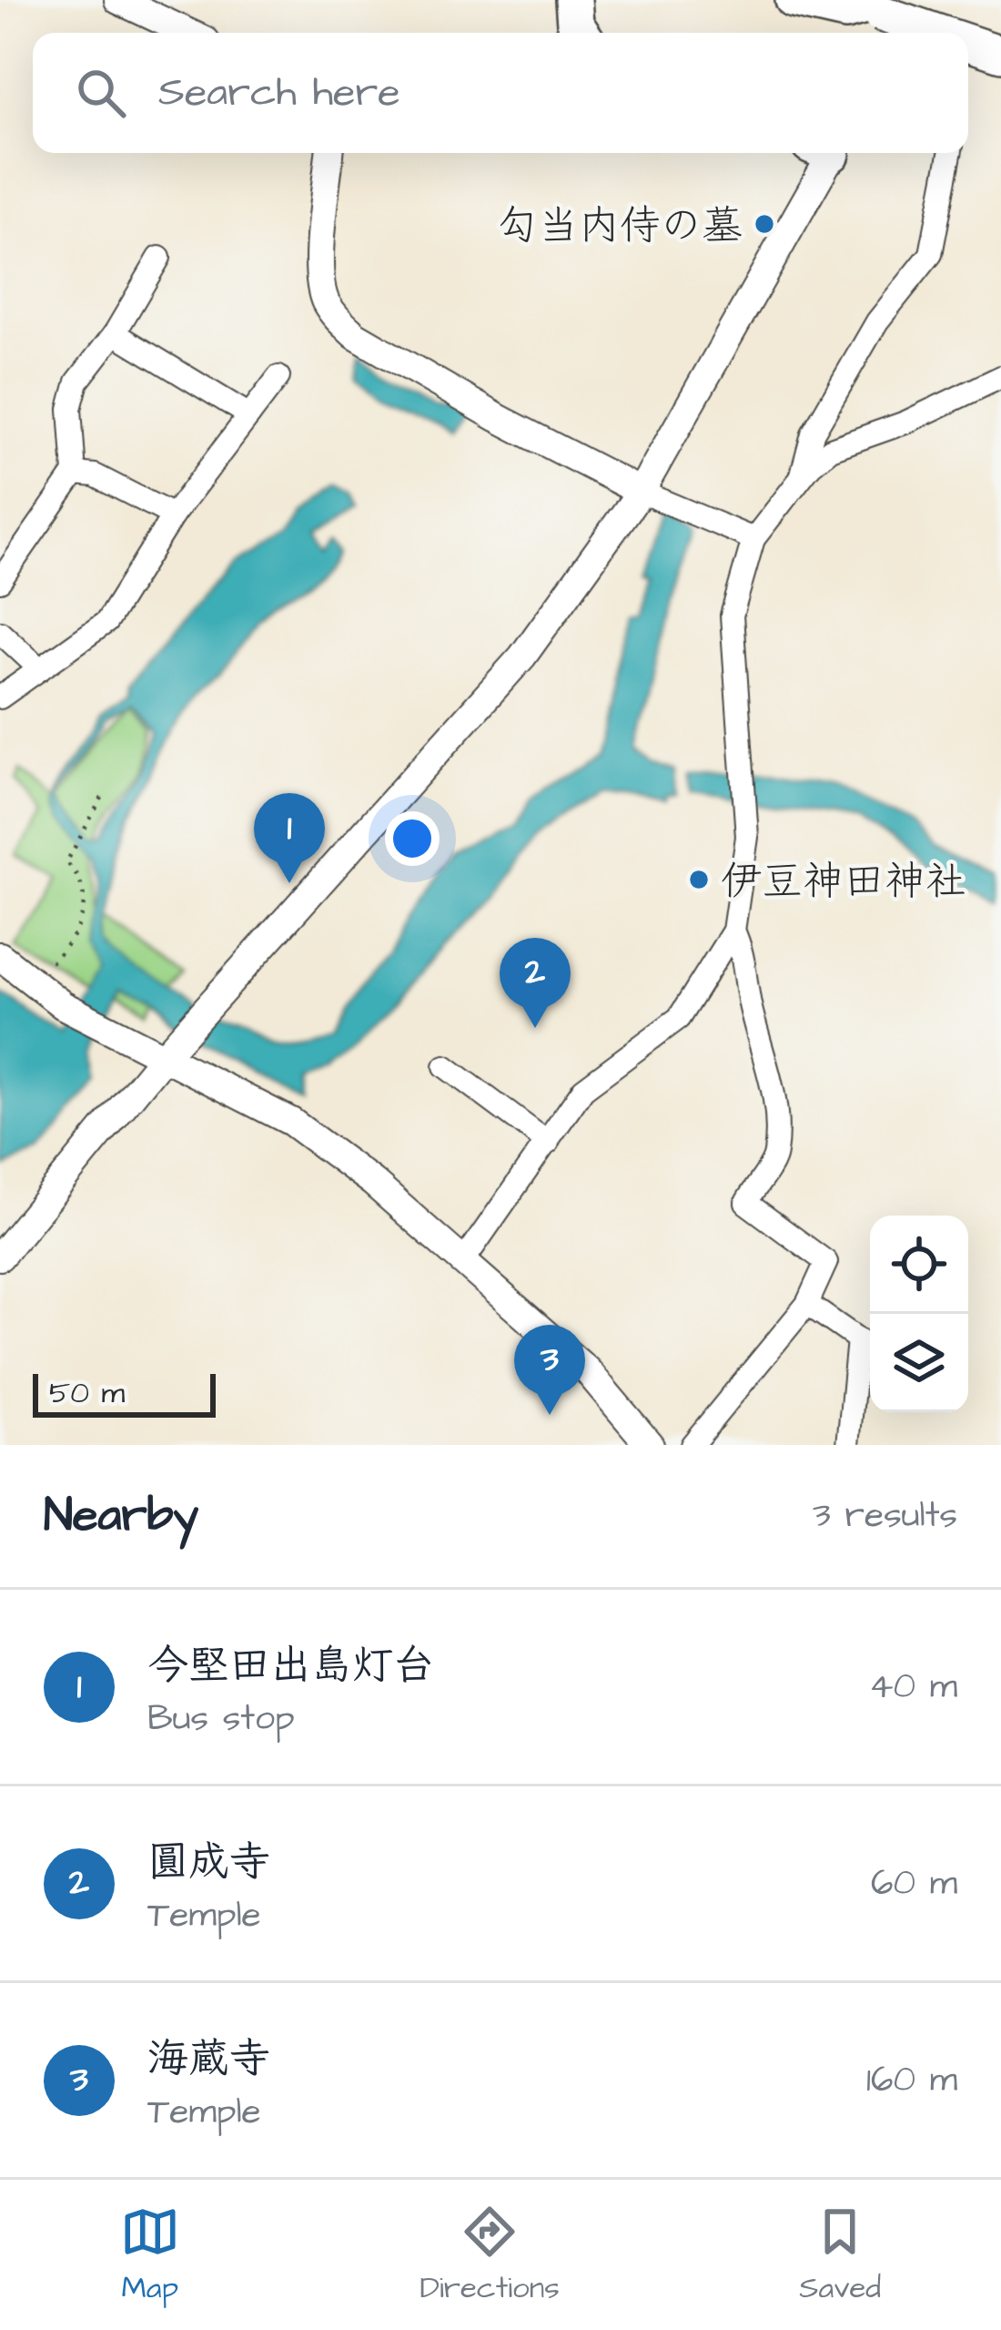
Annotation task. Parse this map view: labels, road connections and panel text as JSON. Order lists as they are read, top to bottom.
{
  "places": ["勾当内侍の墓", "伊豆神田神社"],
  "scale_bar": "50 m",
  "page": {
    "search": "Search here",
    "pins": ["1", "2", "3"],
    "scale": "50 m",
    "heading": ["Nearby", "3 results"],
    "list": [
      {
        "mark": "1",
        "name": "今堅田出島灯台",
        "note": "Bus stop",
        "value": "40 m"
      },
      {
        "mark": "2",
        "name": "圓成寺",
        "note": "Temple",
        "value": "60 m"
      },
      {
        "mark": "3",
        "name": "海蔵寺",
        "note": "Temple",
        "value": "160 m"
      }
    ],
    "nav": ["Map", "Directions", "Saved"]
  }
}
